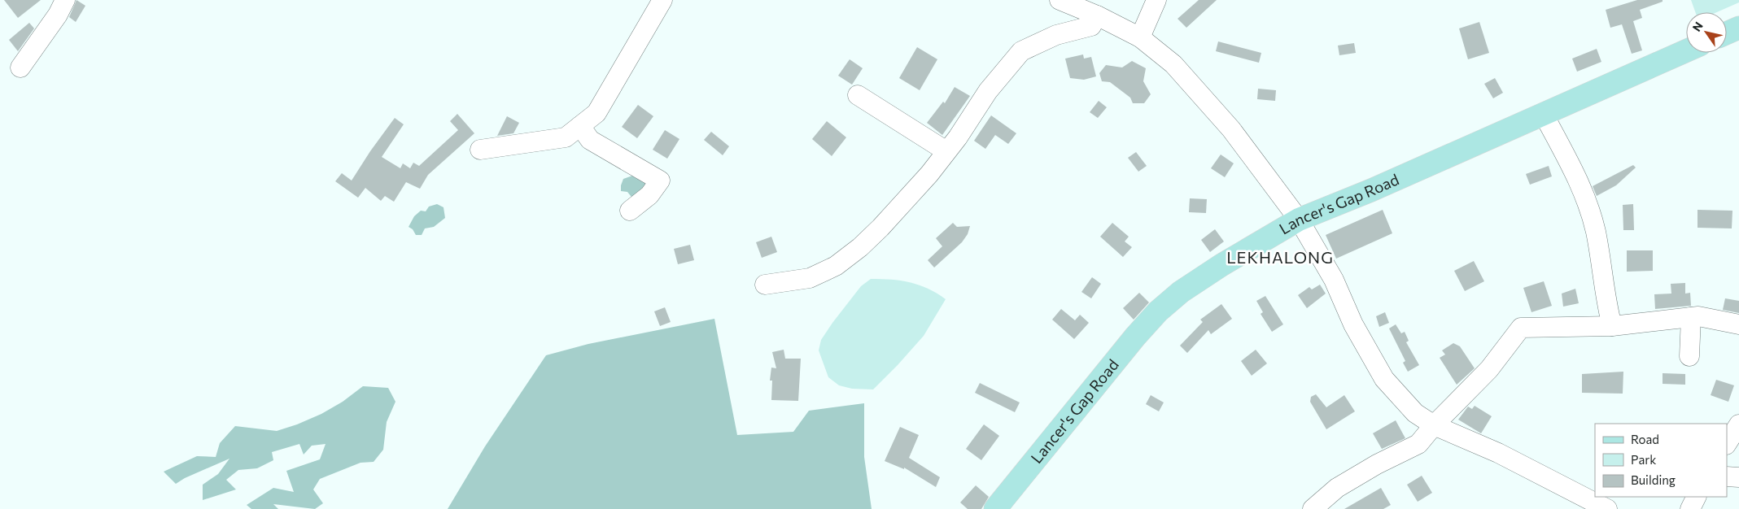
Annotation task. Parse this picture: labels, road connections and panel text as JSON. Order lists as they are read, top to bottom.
{
  "streets": {
    "main road": ["Lancer's Gap Road"]
  },
  "districts": ["LEKHALONG"],
  "legend": ["Road", "Park", "Building"],
  "north": "top left"
}
